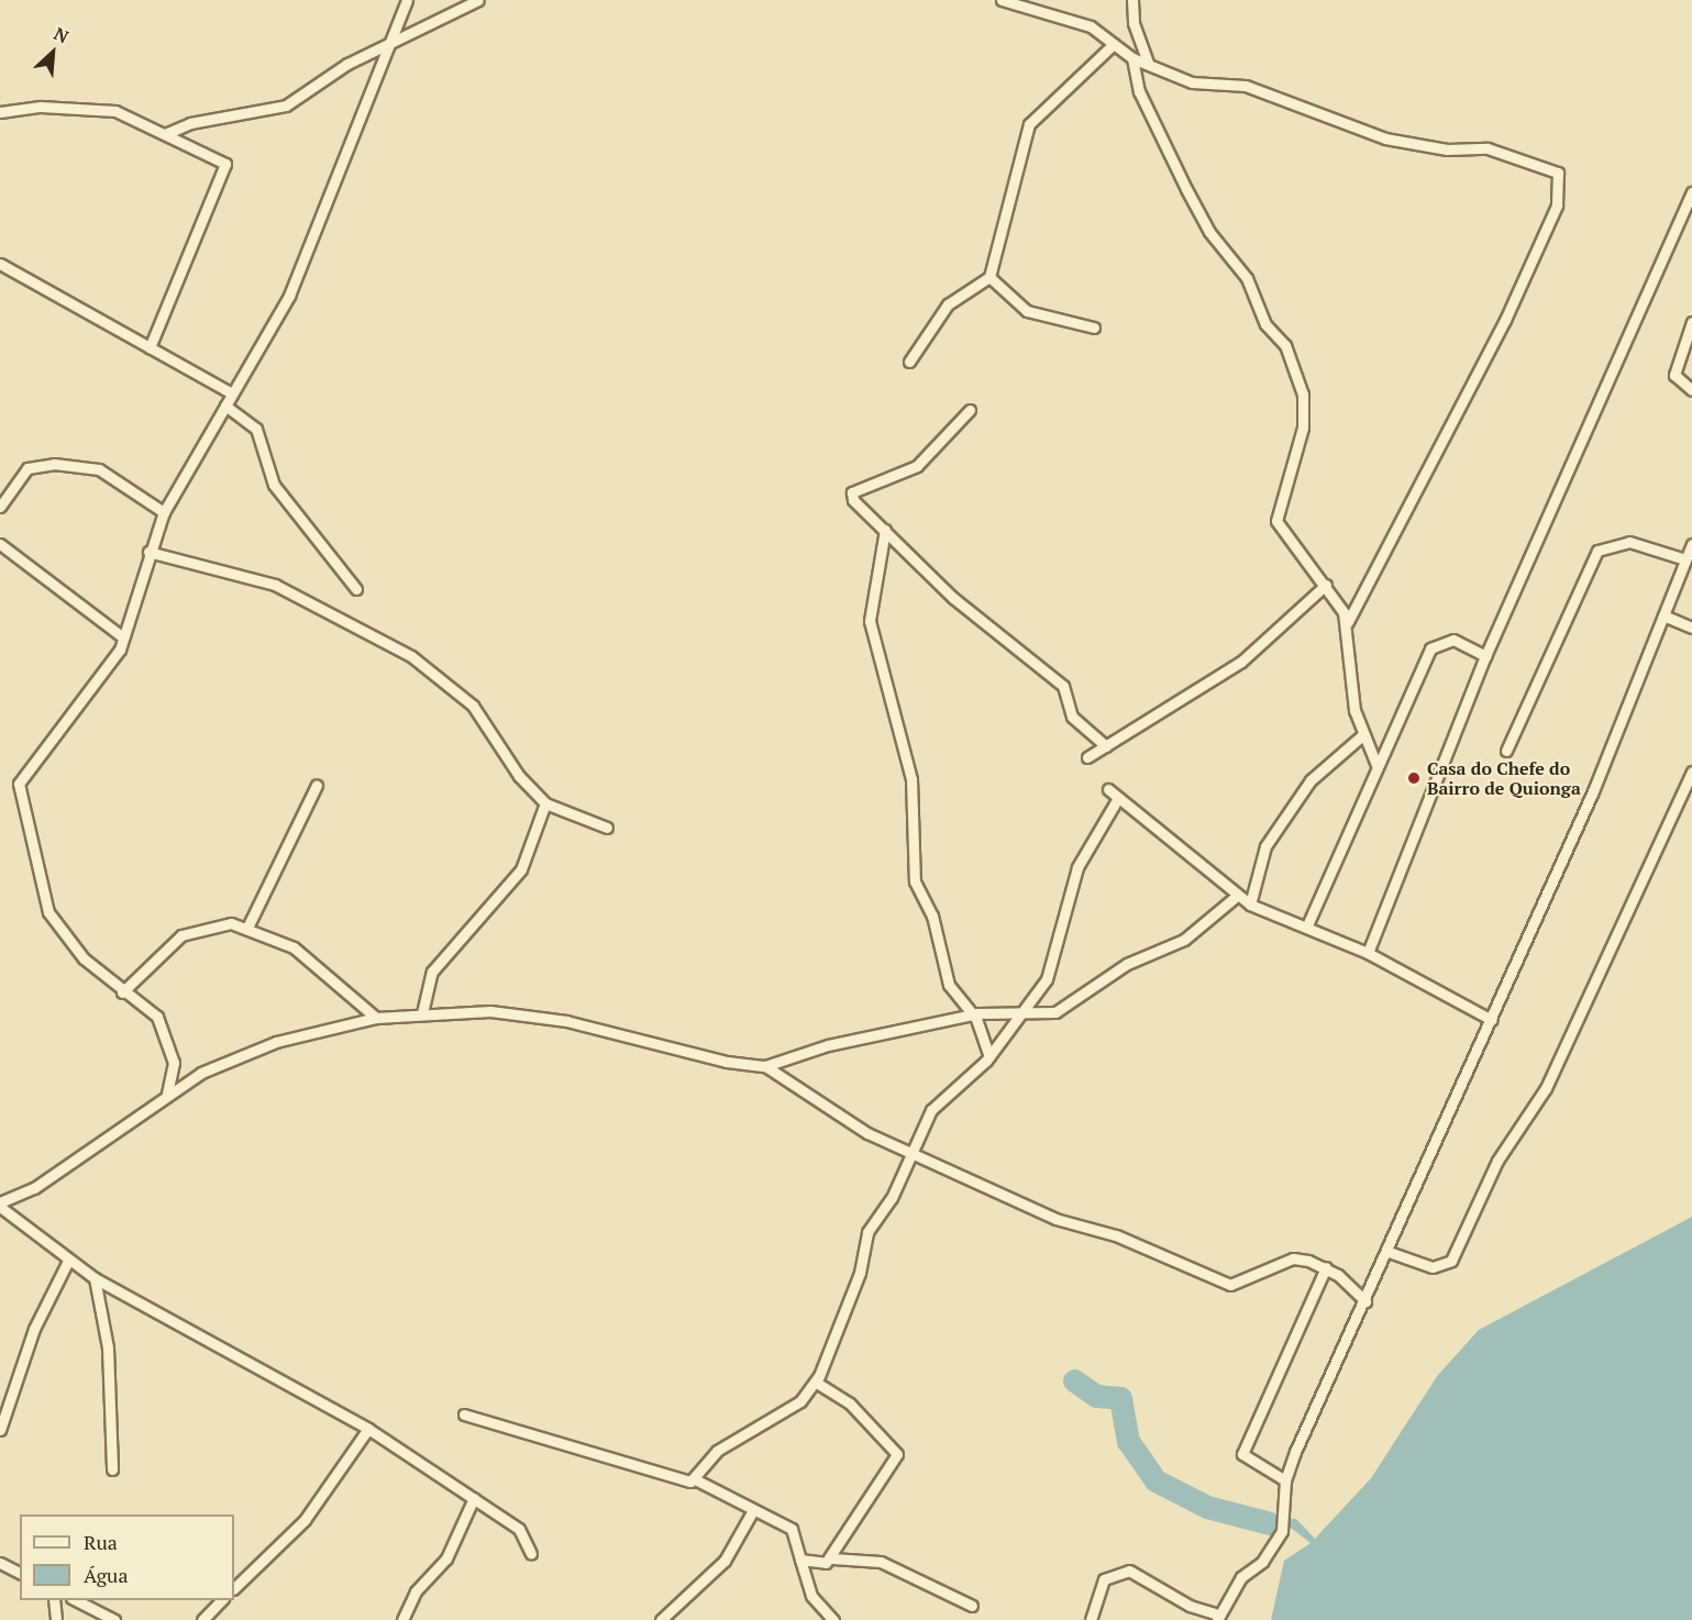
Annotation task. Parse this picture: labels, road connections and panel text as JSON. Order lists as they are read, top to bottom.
{
  "places": ["Casa do Chefe do Bairro de Quionga"],
  "legend": ["Rua", "Água"],
  "north": "top right"
}
